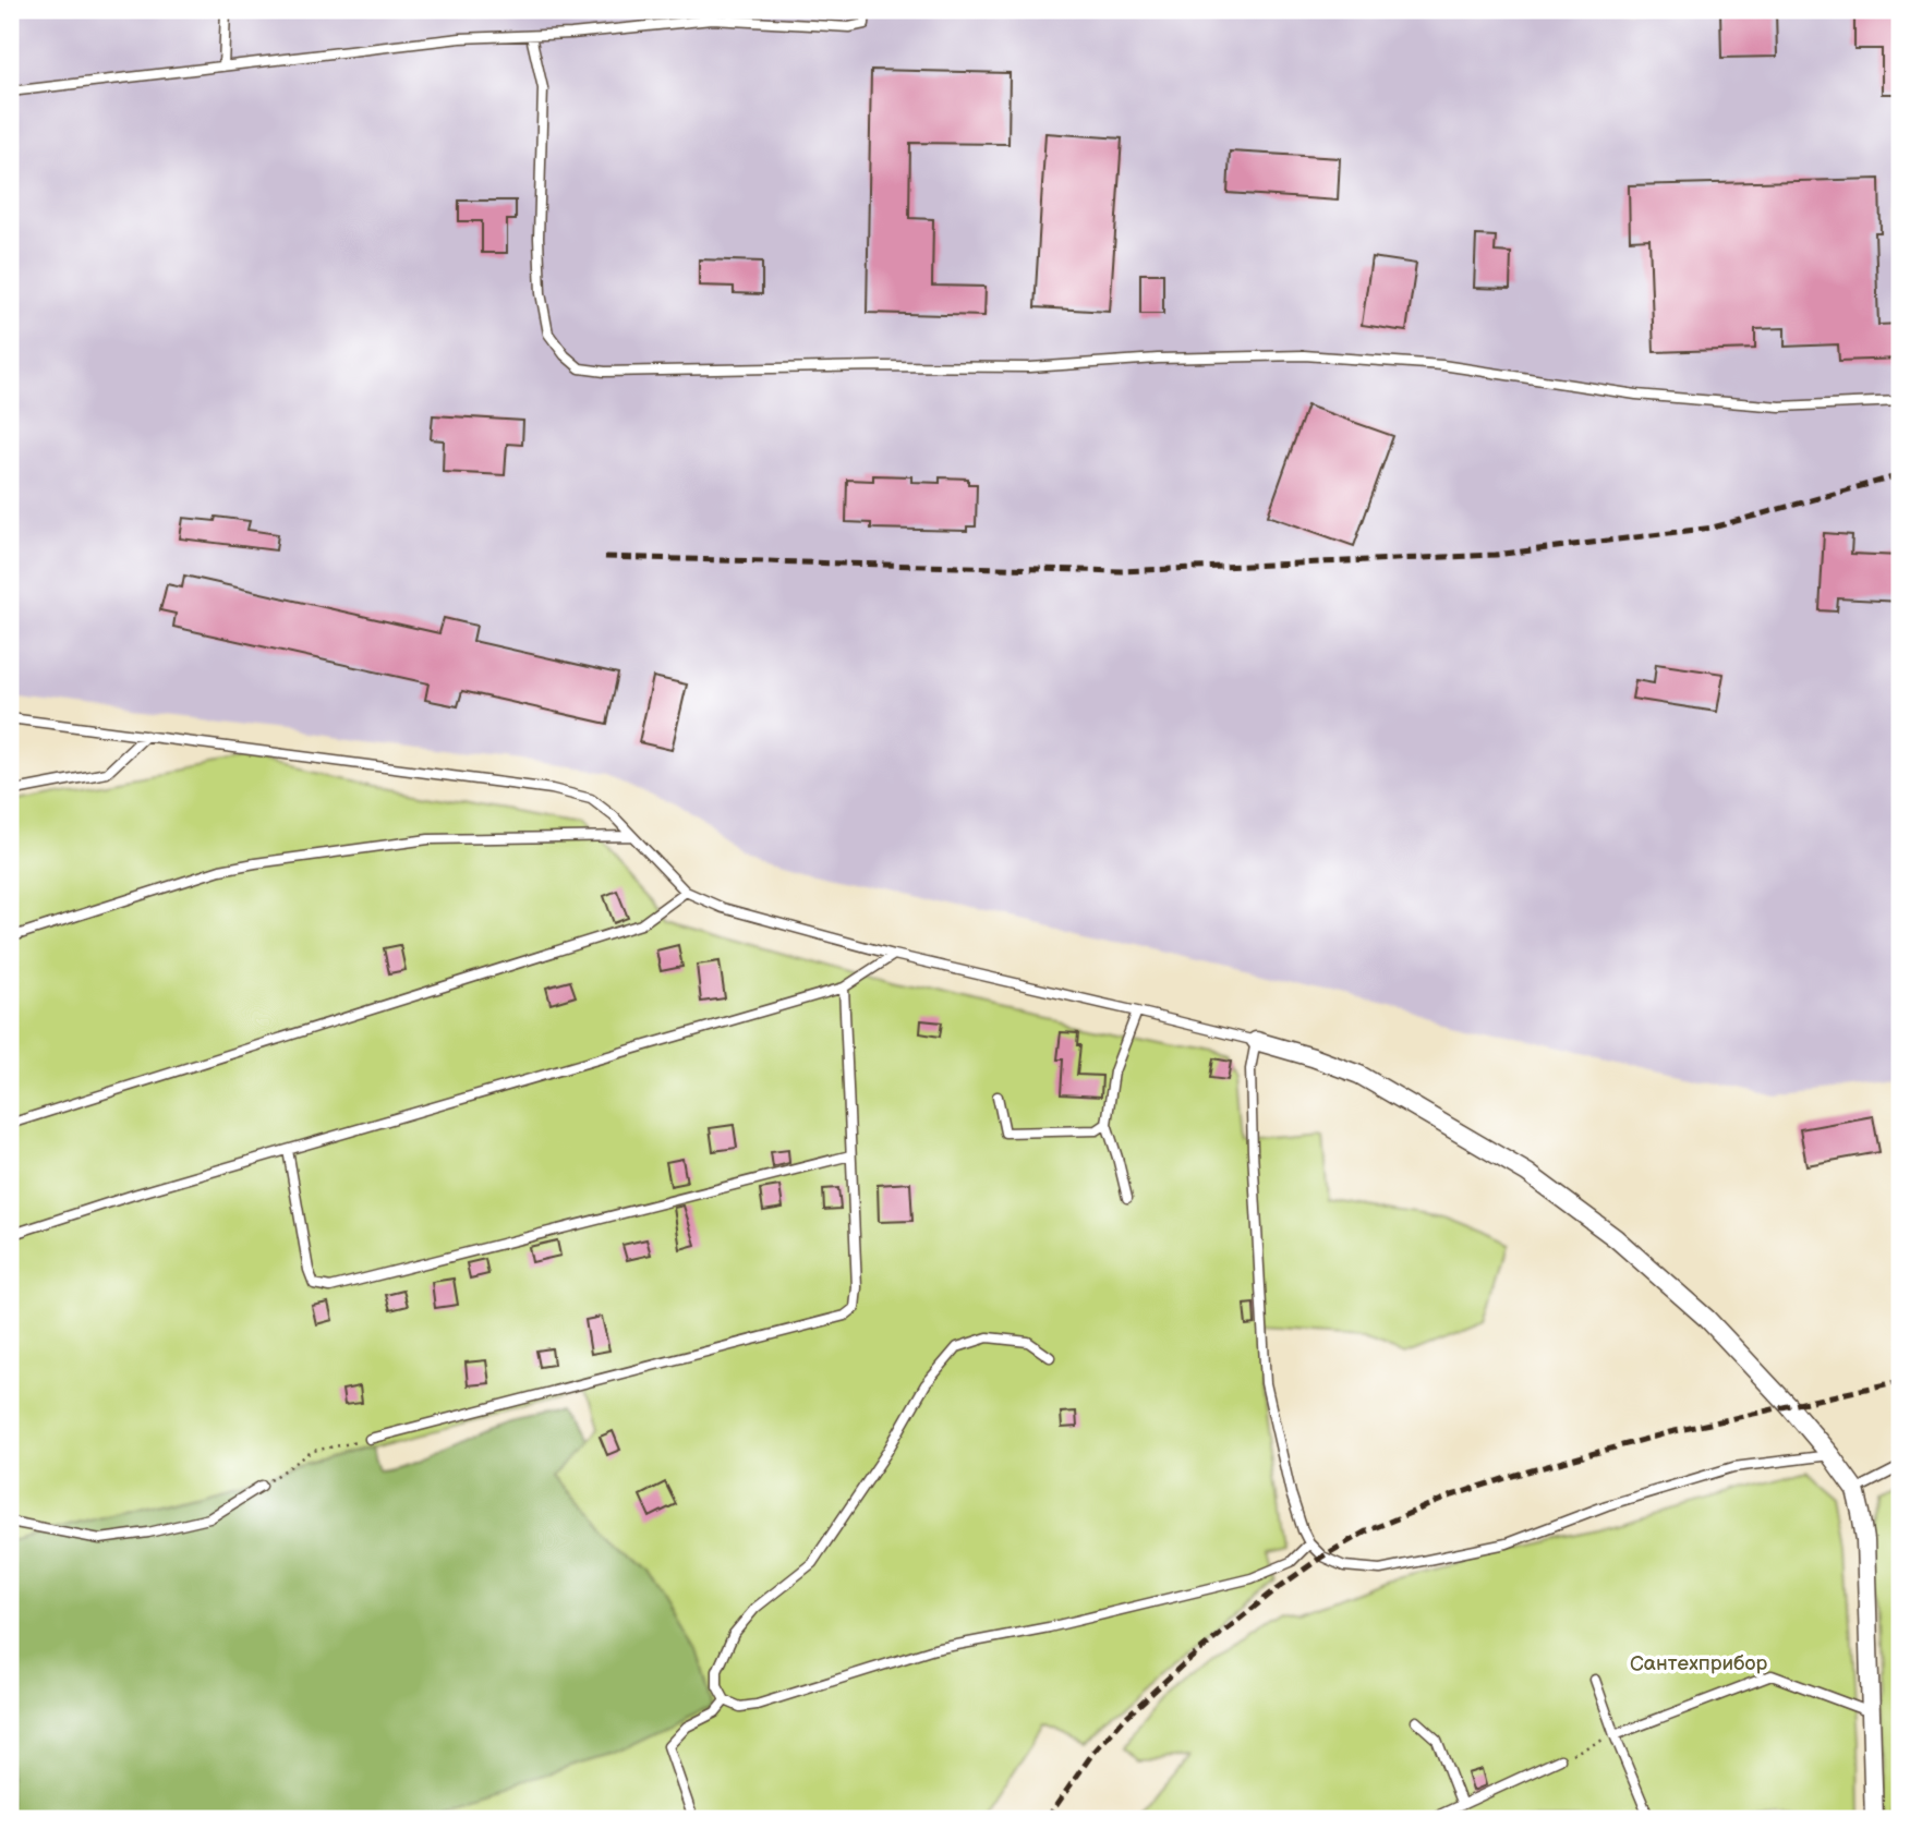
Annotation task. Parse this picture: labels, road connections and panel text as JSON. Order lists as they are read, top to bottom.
{
  "parks": ["Сантехприбор"]
}
